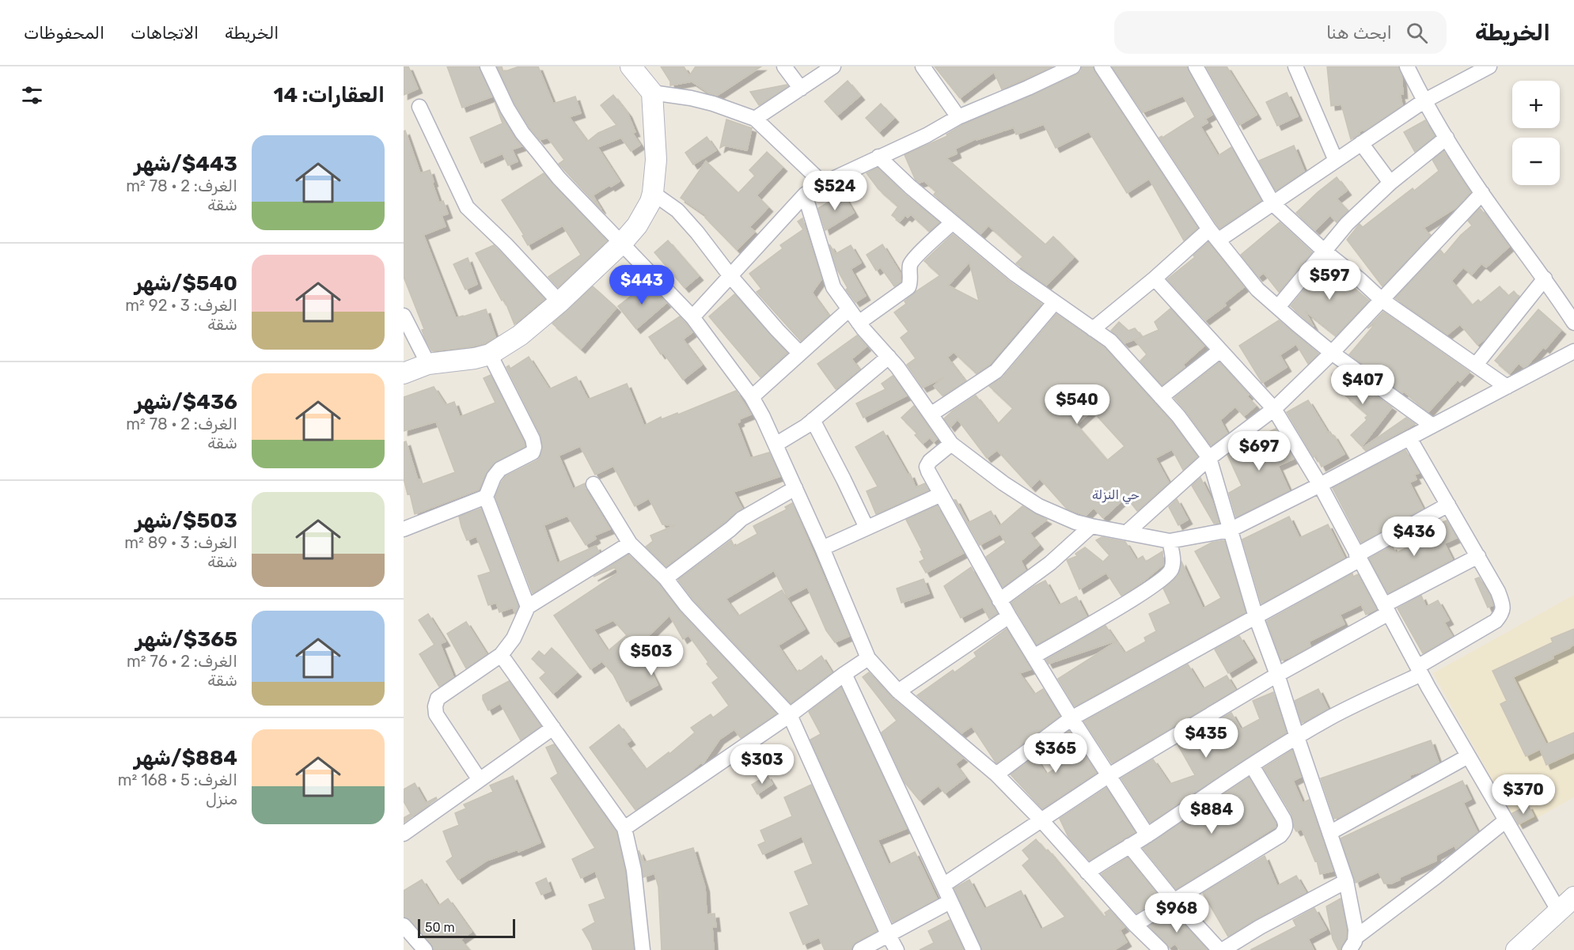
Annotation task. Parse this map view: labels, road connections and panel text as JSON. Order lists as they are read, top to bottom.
{
  "districts": ["حي النزلة"],
  "scale_bar": "50 m",
  "page": {
    "header": "الخريطة",
    "search": "ابحث هنا",
    "nav": ["الخريطة", "الاتجاهات", "المحفوظات"],
    "heading": "العقارات: 14",
    "map_buttons": ["+", "−"],
    "list": [
      {
        "name": "$443/شهر",
        "note": "الغرف: 2 · 78 m² · شقة"
      },
      {
        "name": "$540/شهر",
        "note": "الغرف: 3 · 92 m² · شقة"
      },
      {
        "name": "$436/شهر",
        "note": "الغرف: 2 · 78 m² · شقة"
      },
      {
        "name": "$503/شهر",
        "note": "الغرف: 3 · 89 m² · شقة"
      },
      {
        "name": "$365/شهر",
        "note": "الغرف: 2 · 76 m² · شقة"
      },
      {
        "name": "$884/شهر",
        "note": "الغرف: 5 · 168 m² · منزل"
      }
    ],
    "price": [
      "$524",
      "$597",
      "$443",
      "$407",
      "$540",
      "$697",
      "$436",
      "$503",
      "$435",
      "$365",
      "$303",
      "$370",
      "$884",
      "$968"
    ],
    "scale": "50 m"
  }
}
